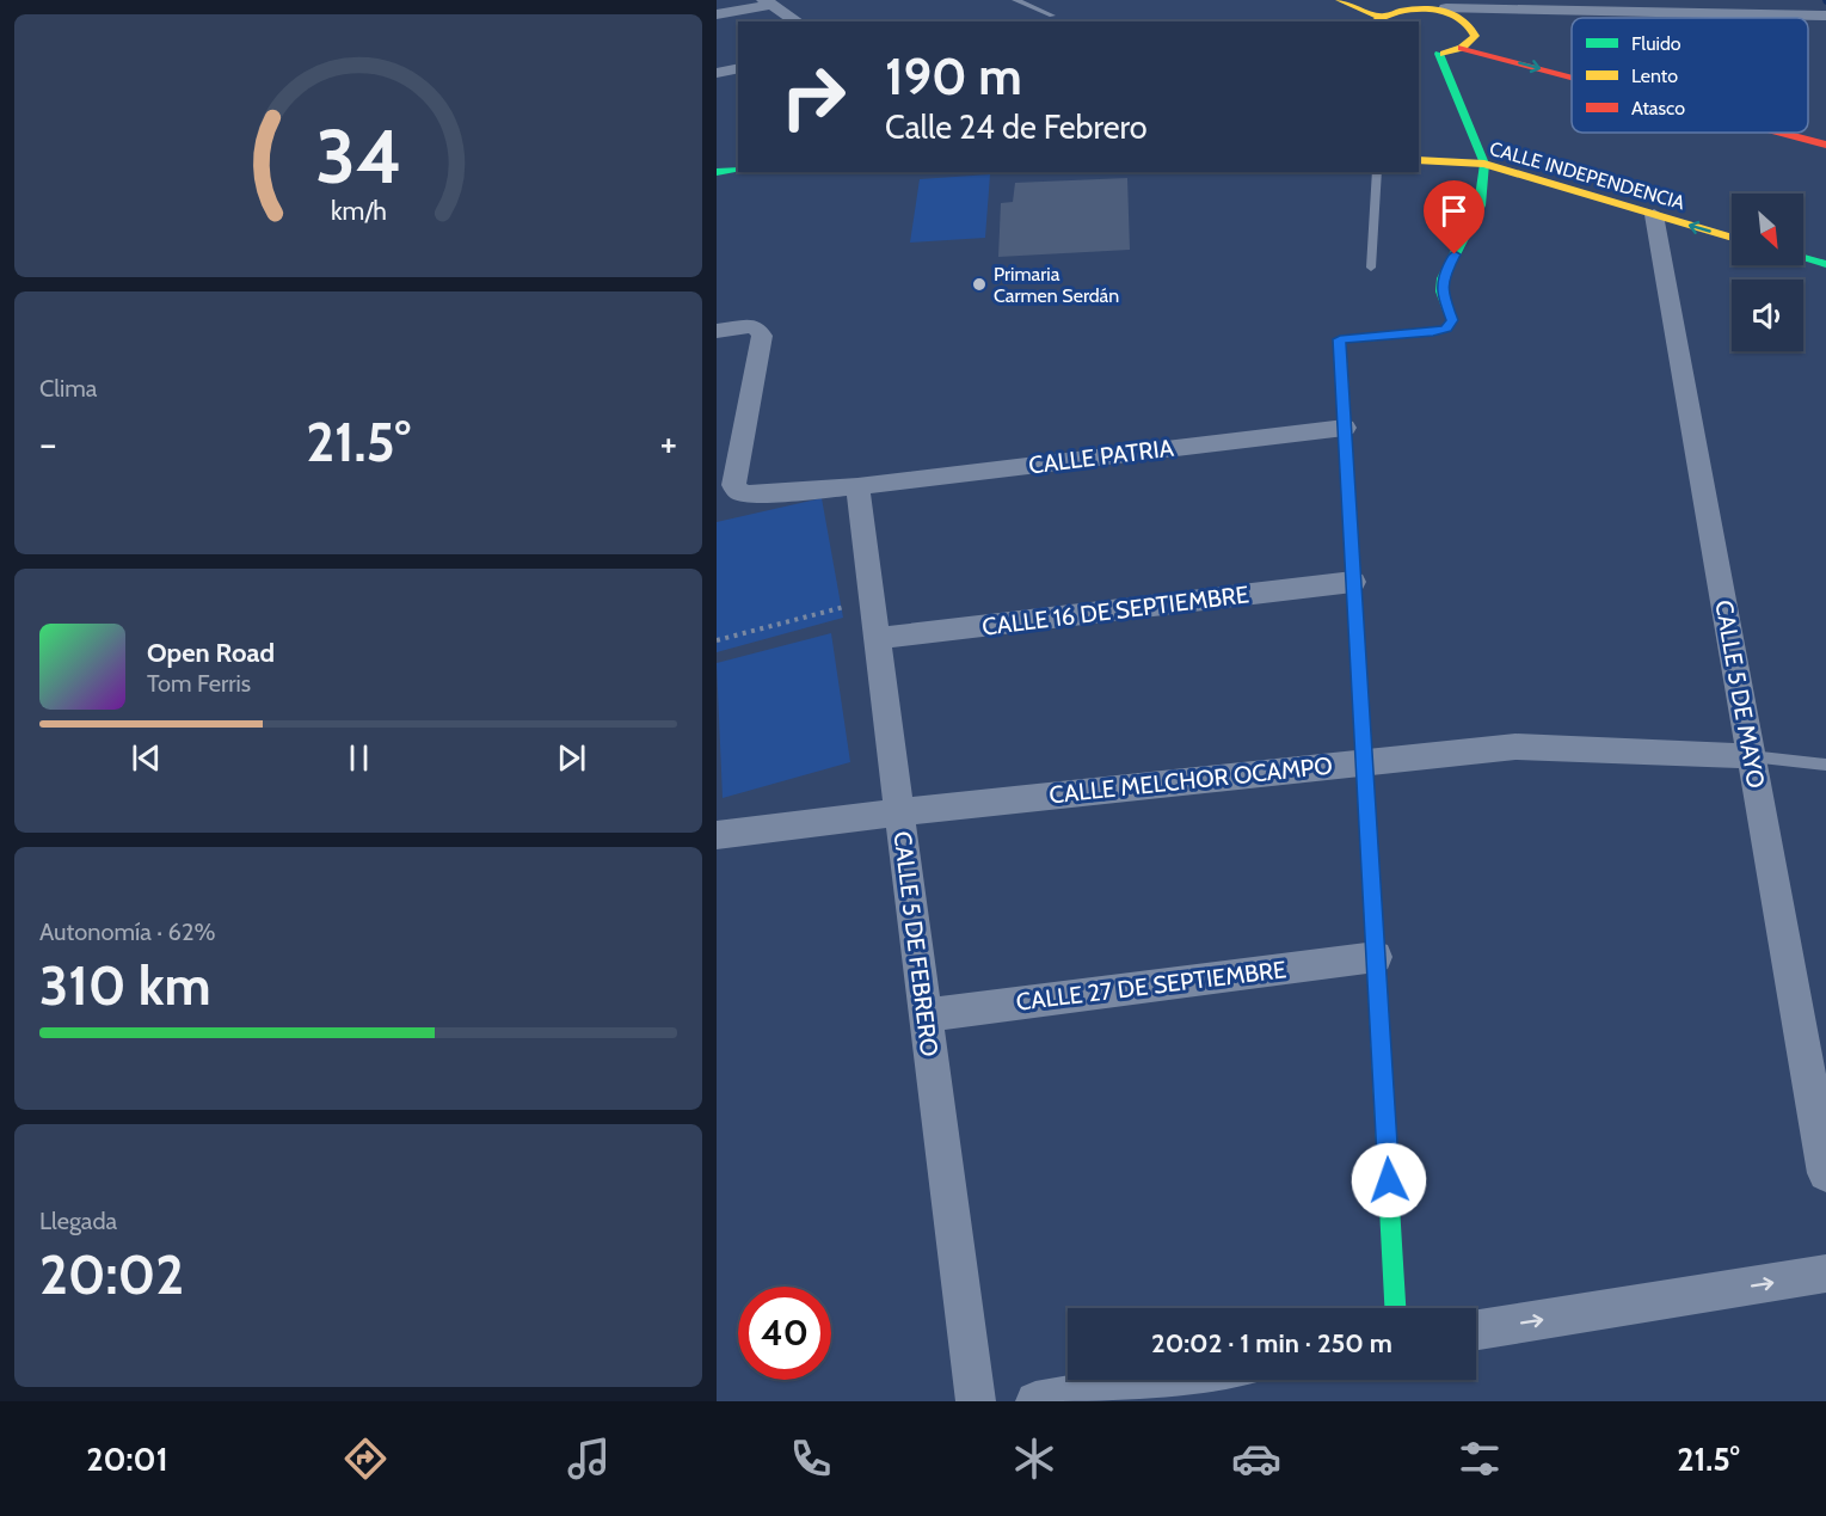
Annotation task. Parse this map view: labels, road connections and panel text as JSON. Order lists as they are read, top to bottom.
{
  "streets": {
    "street": [
      "CALLE INDEPENDENCIA",
      "CALLE PATRIA",
      "CALLE 16 DE SEPTIEMBRE",
      "CALLE 5 DE MAYO",
      "CALLE MELCHOR OCAMPO",
      "CALLE 5 DE FEBRERO",
      "CALLE 27 DE SEPTIEMBRE"
    ]
  },
  "crossings": [
    ["CALLE INDEPENDENCIA", "CALLE 5 DE MAYO"],
    ["CALLE PATRIA", "CALLE 5 DE FEBRERO"],
    ["CALLE 16 DE SEPTIEMBRE", "CALLE 5 DE FEBRERO"],
    ["CALLE 5 DE MAYO", "CALLE MELCHOR OCAMPO"],
    ["CALLE MELCHOR OCAMPO", "CALLE 5 DE FEBRERO"],
    ["CALLE 5 DE FEBRERO", "CALLE 27 DE SEPTIEMBRE"]
  ],
  "places": ["Primaria Carmen Serdán"],
  "legend": ["Fluido", "Lento", "Atasco"],
  "north": "bottom right",
  "page": {
    "turn": ["190 m", "Calle 24 de Febrero"],
    "tile": [
      "Clima",
      ["Autonomía · 62%", "310 km"],
      ["Llegada", "20:02"]
    ],
    "heat": ["−", "21.5°", "+"],
    "song": ["Open Road", "Tom Ferris"],
    "limit": "40",
    "trip": "20:02 · 1 min · 250 m",
    "tabs": ["20:01", "21.5°"],
    "gauge": ["34", "km/h"]
  }
}
